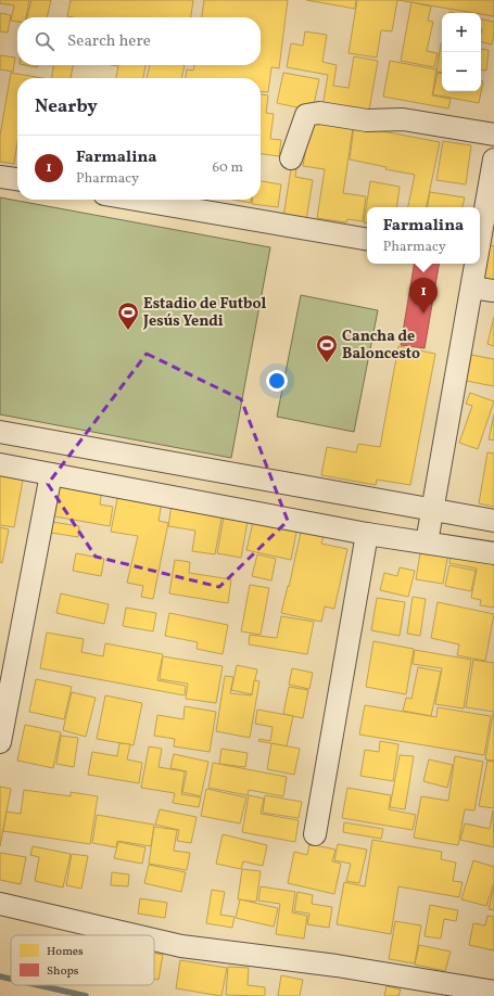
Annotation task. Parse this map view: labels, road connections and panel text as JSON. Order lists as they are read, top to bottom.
{
  "places": {
    "sports": ["Estadio de Futbol Jesús Yendi", "Cancha de Baloncesto"]
  },
  "legend": ["Homes", "Shops"],
  "page": {
    "map_buttons": ["+", "−"],
    "search": "Search here",
    "heading": "Nearby",
    "list": [
      {
        "mark": "1",
        "name": "Farmalina",
        "note": "Pharmacy",
        "value": "60 m"
      }
    ],
    "popup": ["Farmalina", "Pharmacy"],
    "pins": "1"
  }
}
